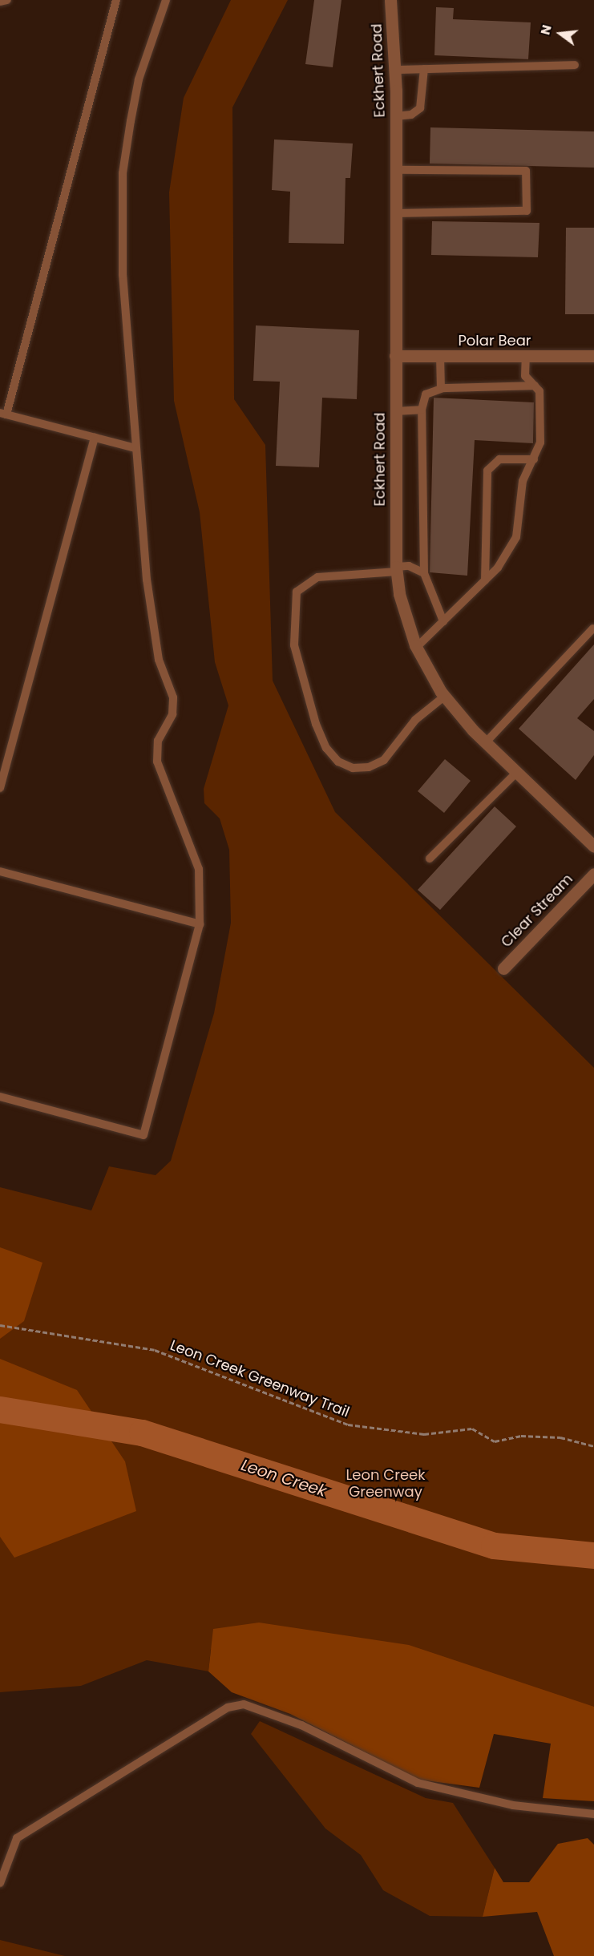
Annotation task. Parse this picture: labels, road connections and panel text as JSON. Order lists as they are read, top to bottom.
{
  "streets": {
    "street": ["Eckhert Road", "Polar Bear", "Clear Stream"],
    "path": ["Leon Creek Greenway Trail"]
  },
  "crossings": [
    ["Eckhert Road", "Polar Bear"]
  ],
  "water": ["Leon Creek"],
  "parks": ["Leon Creek Greenway"],
  "north": "left"
}
